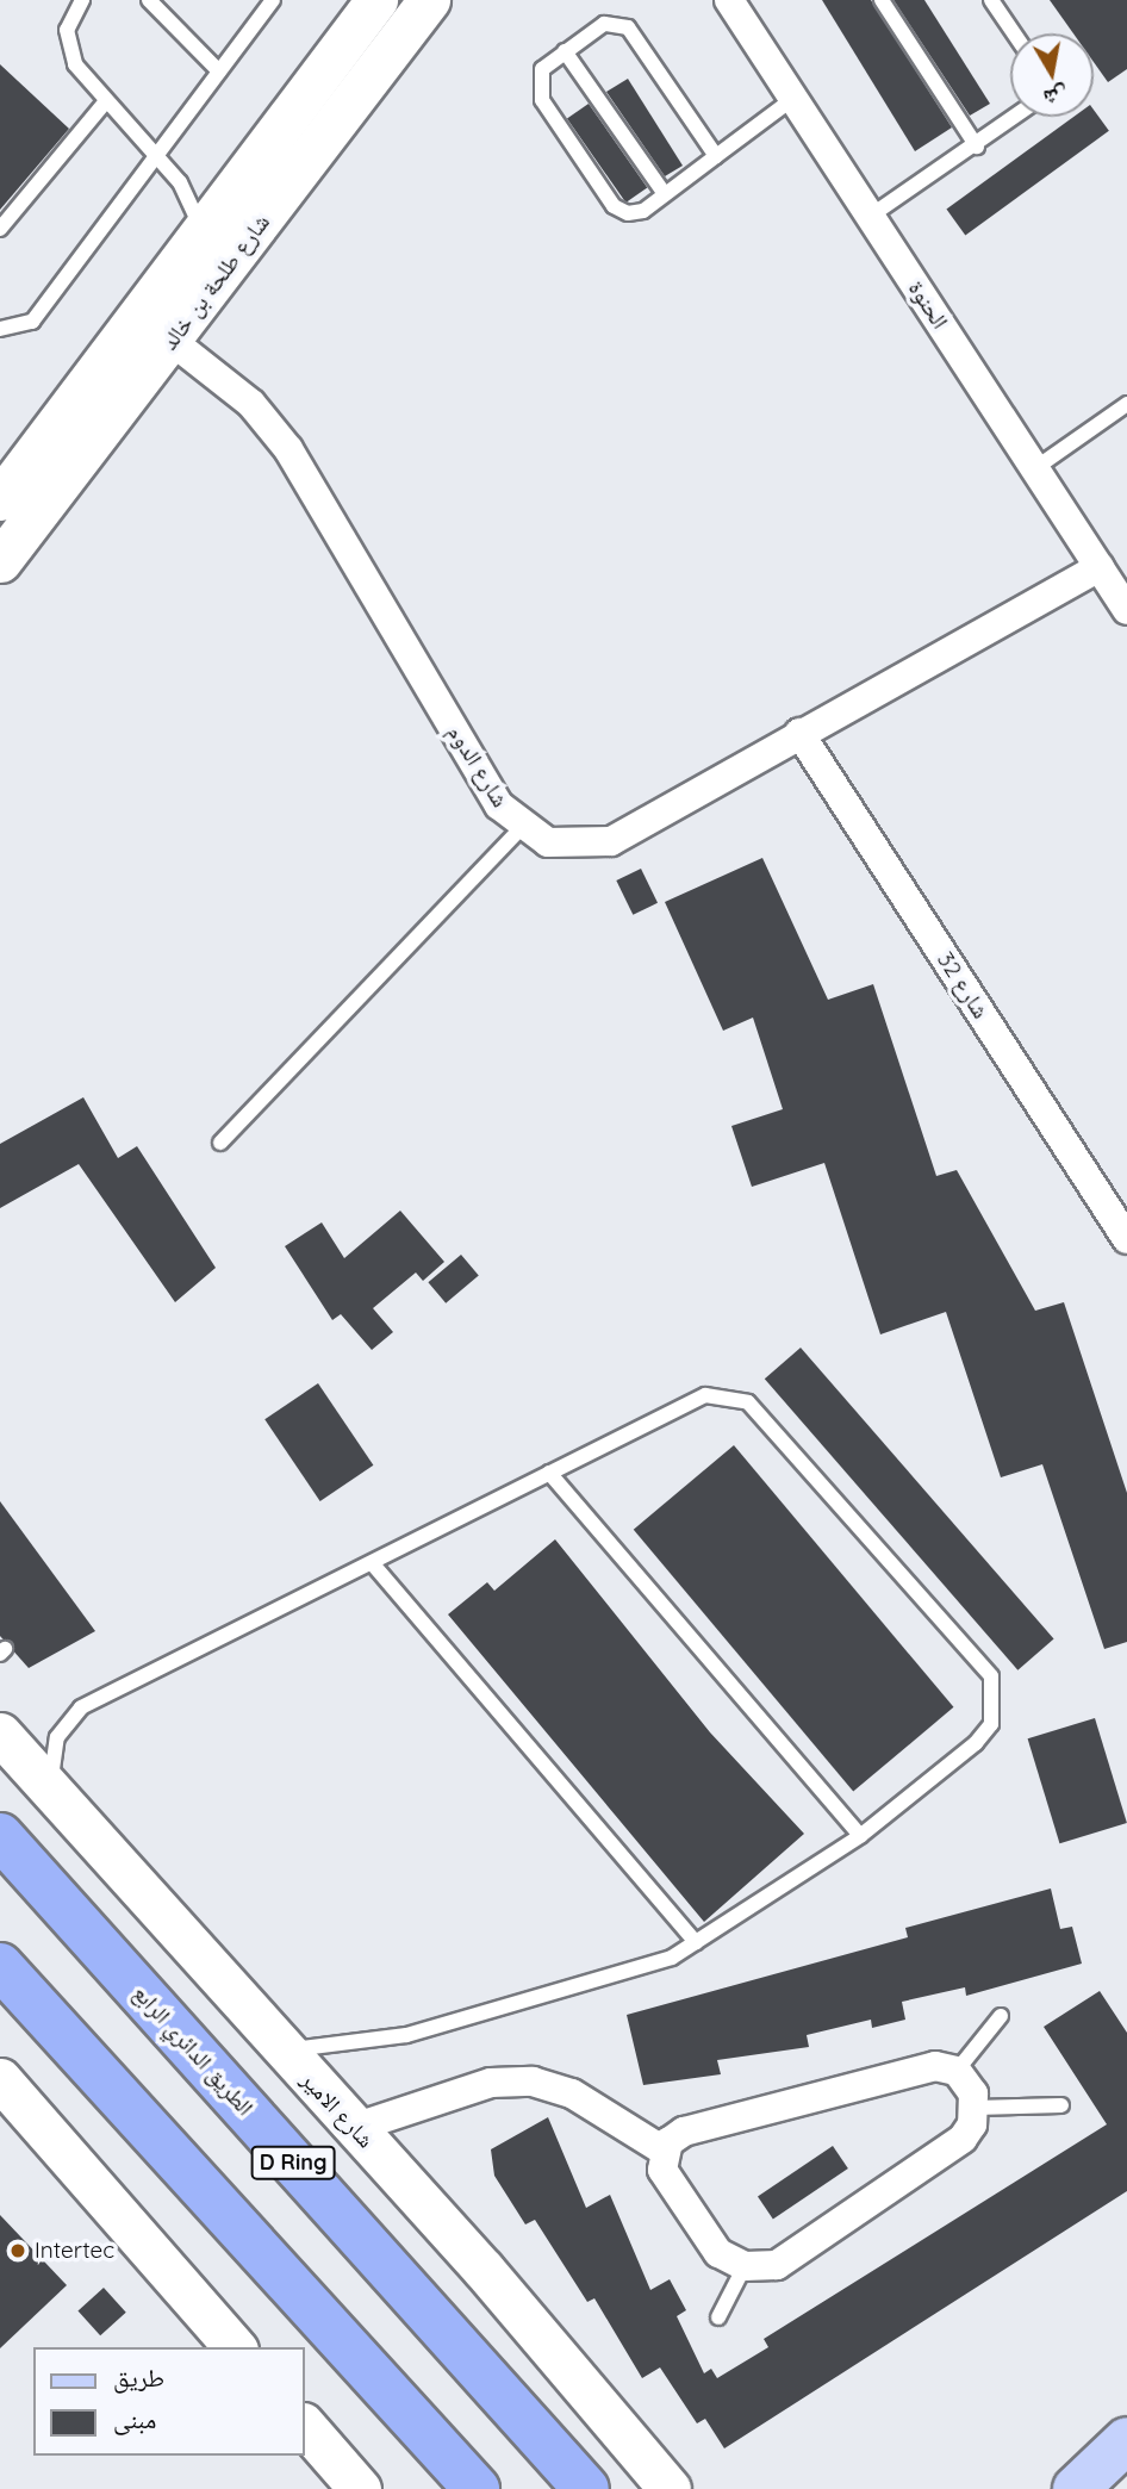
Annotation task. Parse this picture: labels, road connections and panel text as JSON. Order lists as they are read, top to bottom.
{
  "streets": {
    "highway": ["الطريق الدائري الرابع", "D Ring"],
    "main road": ["شارع طلحة بن خالد", "شارع الامير"],
    "street": ["الحنوة", "شارع الدوم", "شارع 32"]
  },
  "crossings": [
    ["شارع طلحة بن خالد", "شارع الدوم"],
    ["الحنوة", "شارع الدوم"],
    ["شارع الدوم", "شارع 32"]
  ],
  "places": ["Intertec"],
  "legend": ["طريق", "مبنى"],
  "north": "bottom"
}
